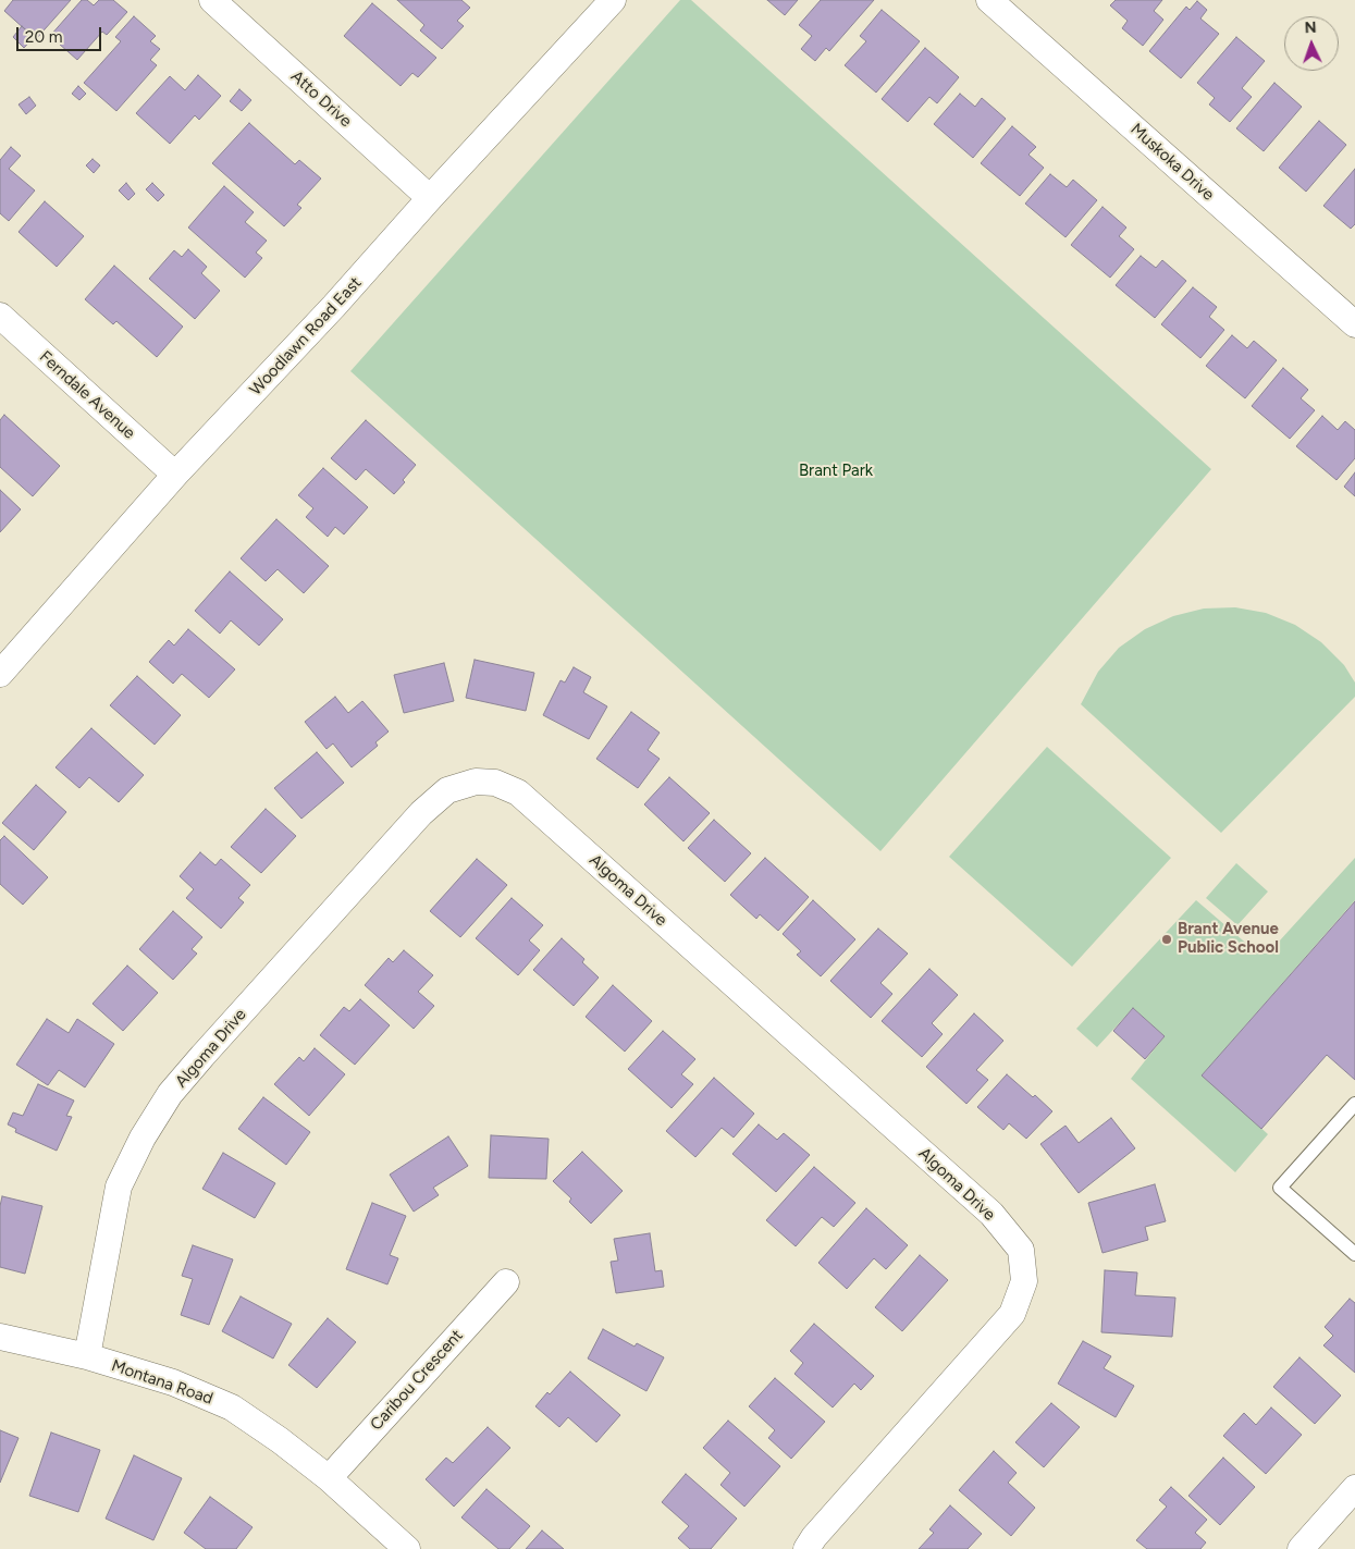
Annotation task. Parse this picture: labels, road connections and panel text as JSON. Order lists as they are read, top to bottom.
{
  "streets": {
    "street": [
      "Atto Drive",
      "Muskoka Drive",
      "Woodlawn Road East",
      "Ferndale Avenue",
      "Algoma Drive",
      "Caribou Crescent",
      "Montana Road"
    ]
  },
  "crossings": [
    ["Atto Drive", "Woodlawn Road East"],
    ["Woodlawn Road East", "Ferndale Avenue"],
    ["Algoma Drive", "Montana Road"],
    ["Caribou Crescent", "Montana Road"]
  ],
  "parks": ["Brant Park"],
  "places": ["Brant Avenue Public School"],
  "scale_bar": "20 m",
  "north": "top"
}
